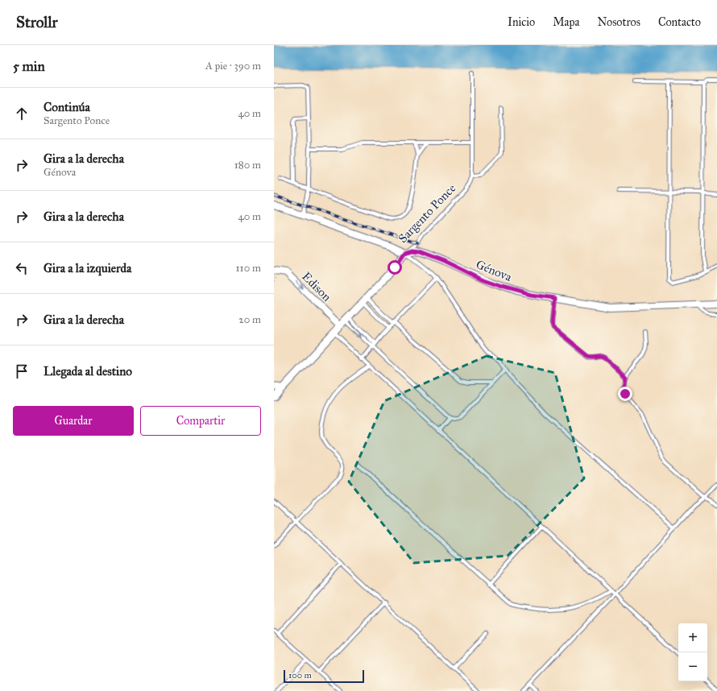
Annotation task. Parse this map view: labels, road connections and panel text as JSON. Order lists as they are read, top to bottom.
{
  "streets": {
    "street": ["Sargento Ponce", "Génova", "Edison"]
  },
  "crossings": [
    ["Sargento Ponce", "Génova"],
    ["Sargento Ponce", "Edison"]
  ],
  "one_way": ["Edison"],
  "scale_bar": "100 m",
  "page": {
    "header": "Strollr",
    "nav": [
      "Inicio",
      "Mapa",
      "Nosotros",
      "Contacto"
    ],
    "heading": ["5 min", "A pie · 390 m"],
    "list": [
      ["Continúa", "Sargento Ponce", "40 m"],
      ["Gira a la derecha", "Génova", "180 m"],
      ["Gira a la derecha", "40 m"],
      ["Gira a la izquierda", "110 m"],
      ["Gira a la derecha", "20 m"],
      "Llegada al destino"
    ],
    "buttons": ["Guardar", "Compartir"],
    "map_buttons": ["+", "−"],
    "scale": "100 m"
  }
}
